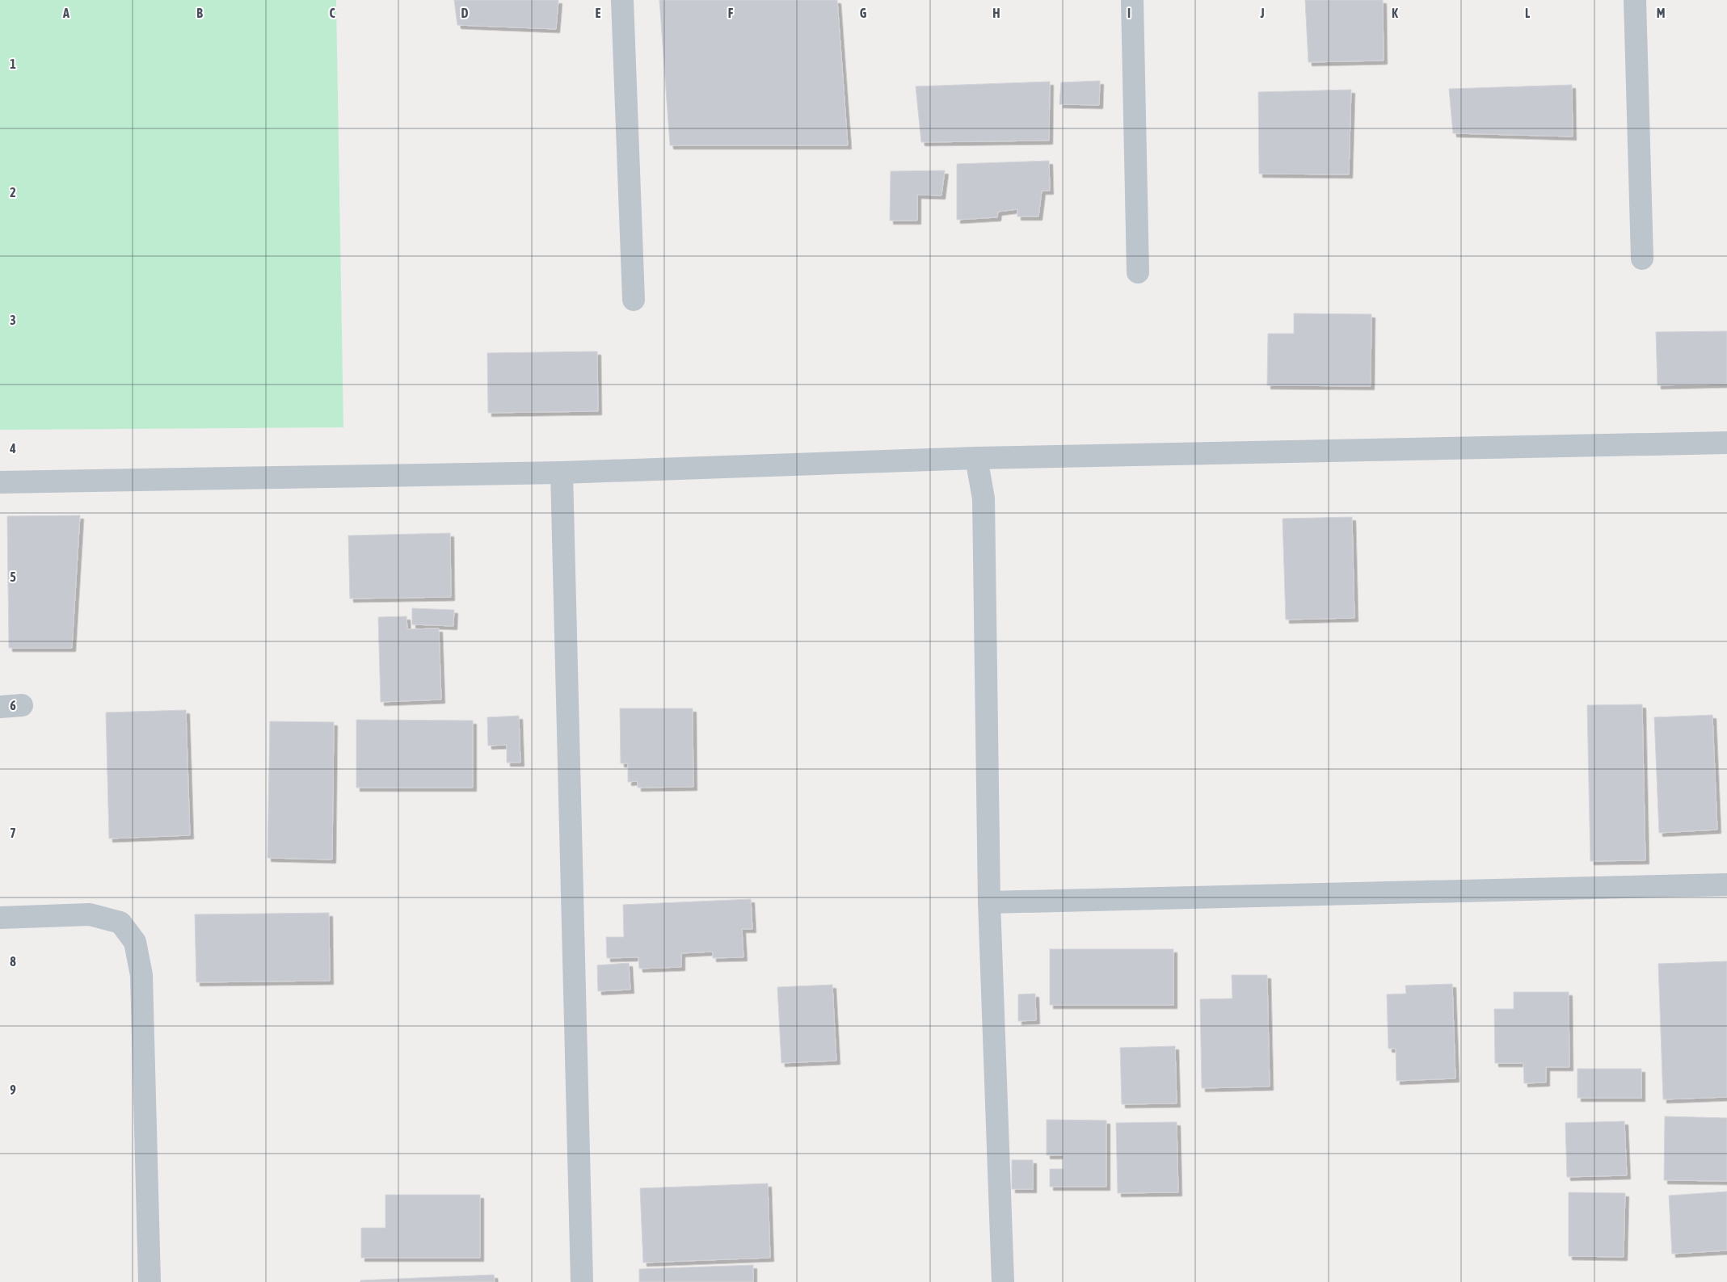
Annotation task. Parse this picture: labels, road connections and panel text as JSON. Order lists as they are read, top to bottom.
{
  "grid": {
    "columns": [
      "A",
      "B",
      "C",
      "D",
      "E",
      "F",
      "G",
      "H",
      "I",
      "J",
      "K",
      "L",
      "M"
    ],
    "rows": [
      "1",
      "2",
      "3",
      "4",
      "5",
      "6",
      "7",
      "8",
      "9"
    ]
  }
}
